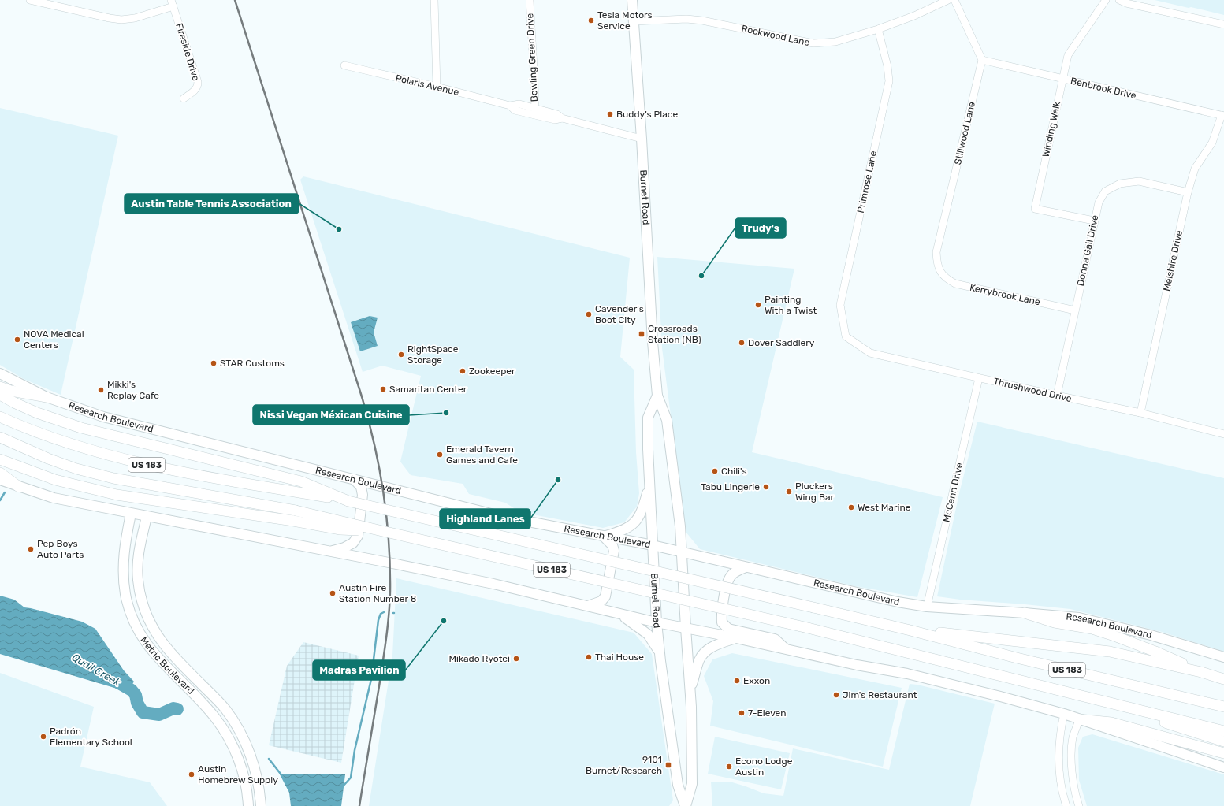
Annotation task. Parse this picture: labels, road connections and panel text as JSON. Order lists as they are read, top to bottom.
{
  "streets": {
    "highway": ["US 183"],
    "main road": ["Burnet Road", "Research Boulevard", "Metric Boulevard"],
    "street": [
      "Rockwood Lane",
      "Fireside Drive",
      "Bowling Green Drive",
      "Polaris Avenue",
      "Benbrook Drive",
      "Winding Walk",
      "Stillwood Lane",
      "Primrose Lane",
      "Donna Gail Drive",
      "Melshire Drive",
      "Kerrybrook Lane",
      "Thrushwood Drive",
      "McCann Drive"
    ]
  },
  "crossings": [
    ["Rockwood Lane", "Primrose Lane"],
    ["Rockwood Lane", "Burnet Road"],
    ["Bowling Green Drive", "Polaris Avenue"],
    ["Polaris Avenue", "Burnet Road"],
    ["Benbrook Drive", "Winding Walk"],
    ["Benbrook Drive", "Stillwood Lane"],
    ["Benbrook Drive", "Melshire Drive"],
    ["Winding Walk", "Donna Gail Drive"],
    ["Stillwood Lane", "Kerrybrook Lane"],
    ["Primrose Lane", "Thrushwood Drive"],
    ["Burnet Road", "Research Boulevard"],
    ["Donna Gail Drive", "Melshire Drive"],
    ["Donna Gail Drive", "Kerrybrook Lane"],
    ["Donna Gail Drive", "Thrushwood Drive"],
    ["Melshire Drive", "Thrushwood Drive"],
    ["Thrushwood Drive", "McCann Drive"],
    ["Research Boulevard", "McCann Drive"]
  ],
  "water": ["Quail Creek"],
  "places": {
    "other": [
      "Tesla Motors Service",
      "Buddy's Place",
      "Austin Table Tennis Association",
      "Trudy's",
      "Painting With a Twist",
      "Cavender's Boot City",
      "NOVA Medical Centers",
      "Dover Saddlery",
      "RightSpace Storage",
      "STAR Customs",
      "Zookeeper",
      "Samaritan Center",
      "Mikki's Replay Cafe",
      "Nissi Vegan Méxican Cuisine",
      "Emerald Tavern Games and Cafe",
      "Chili's",
      "Highland Lanes",
      "Tabu Lingerie",
      "Pluckers Wing Bar",
      "West Marine",
      "Pep Boys Auto Parts",
      "Austin Fire Station Number 8",
      "Madras Pavilion",
      "Thai House",
      "Mikado Ryotei",
      "Exxon",
      "Jim's Restaurant",
      "7-Eleven",
      "Padrón Elementary School",
      "Econo Lodge Austin",
      "Austin Homebrew Supply"
    ],
    "transit": ["Crossroads Station (NB)", "9101 Burnet/Research"]
  }
}
